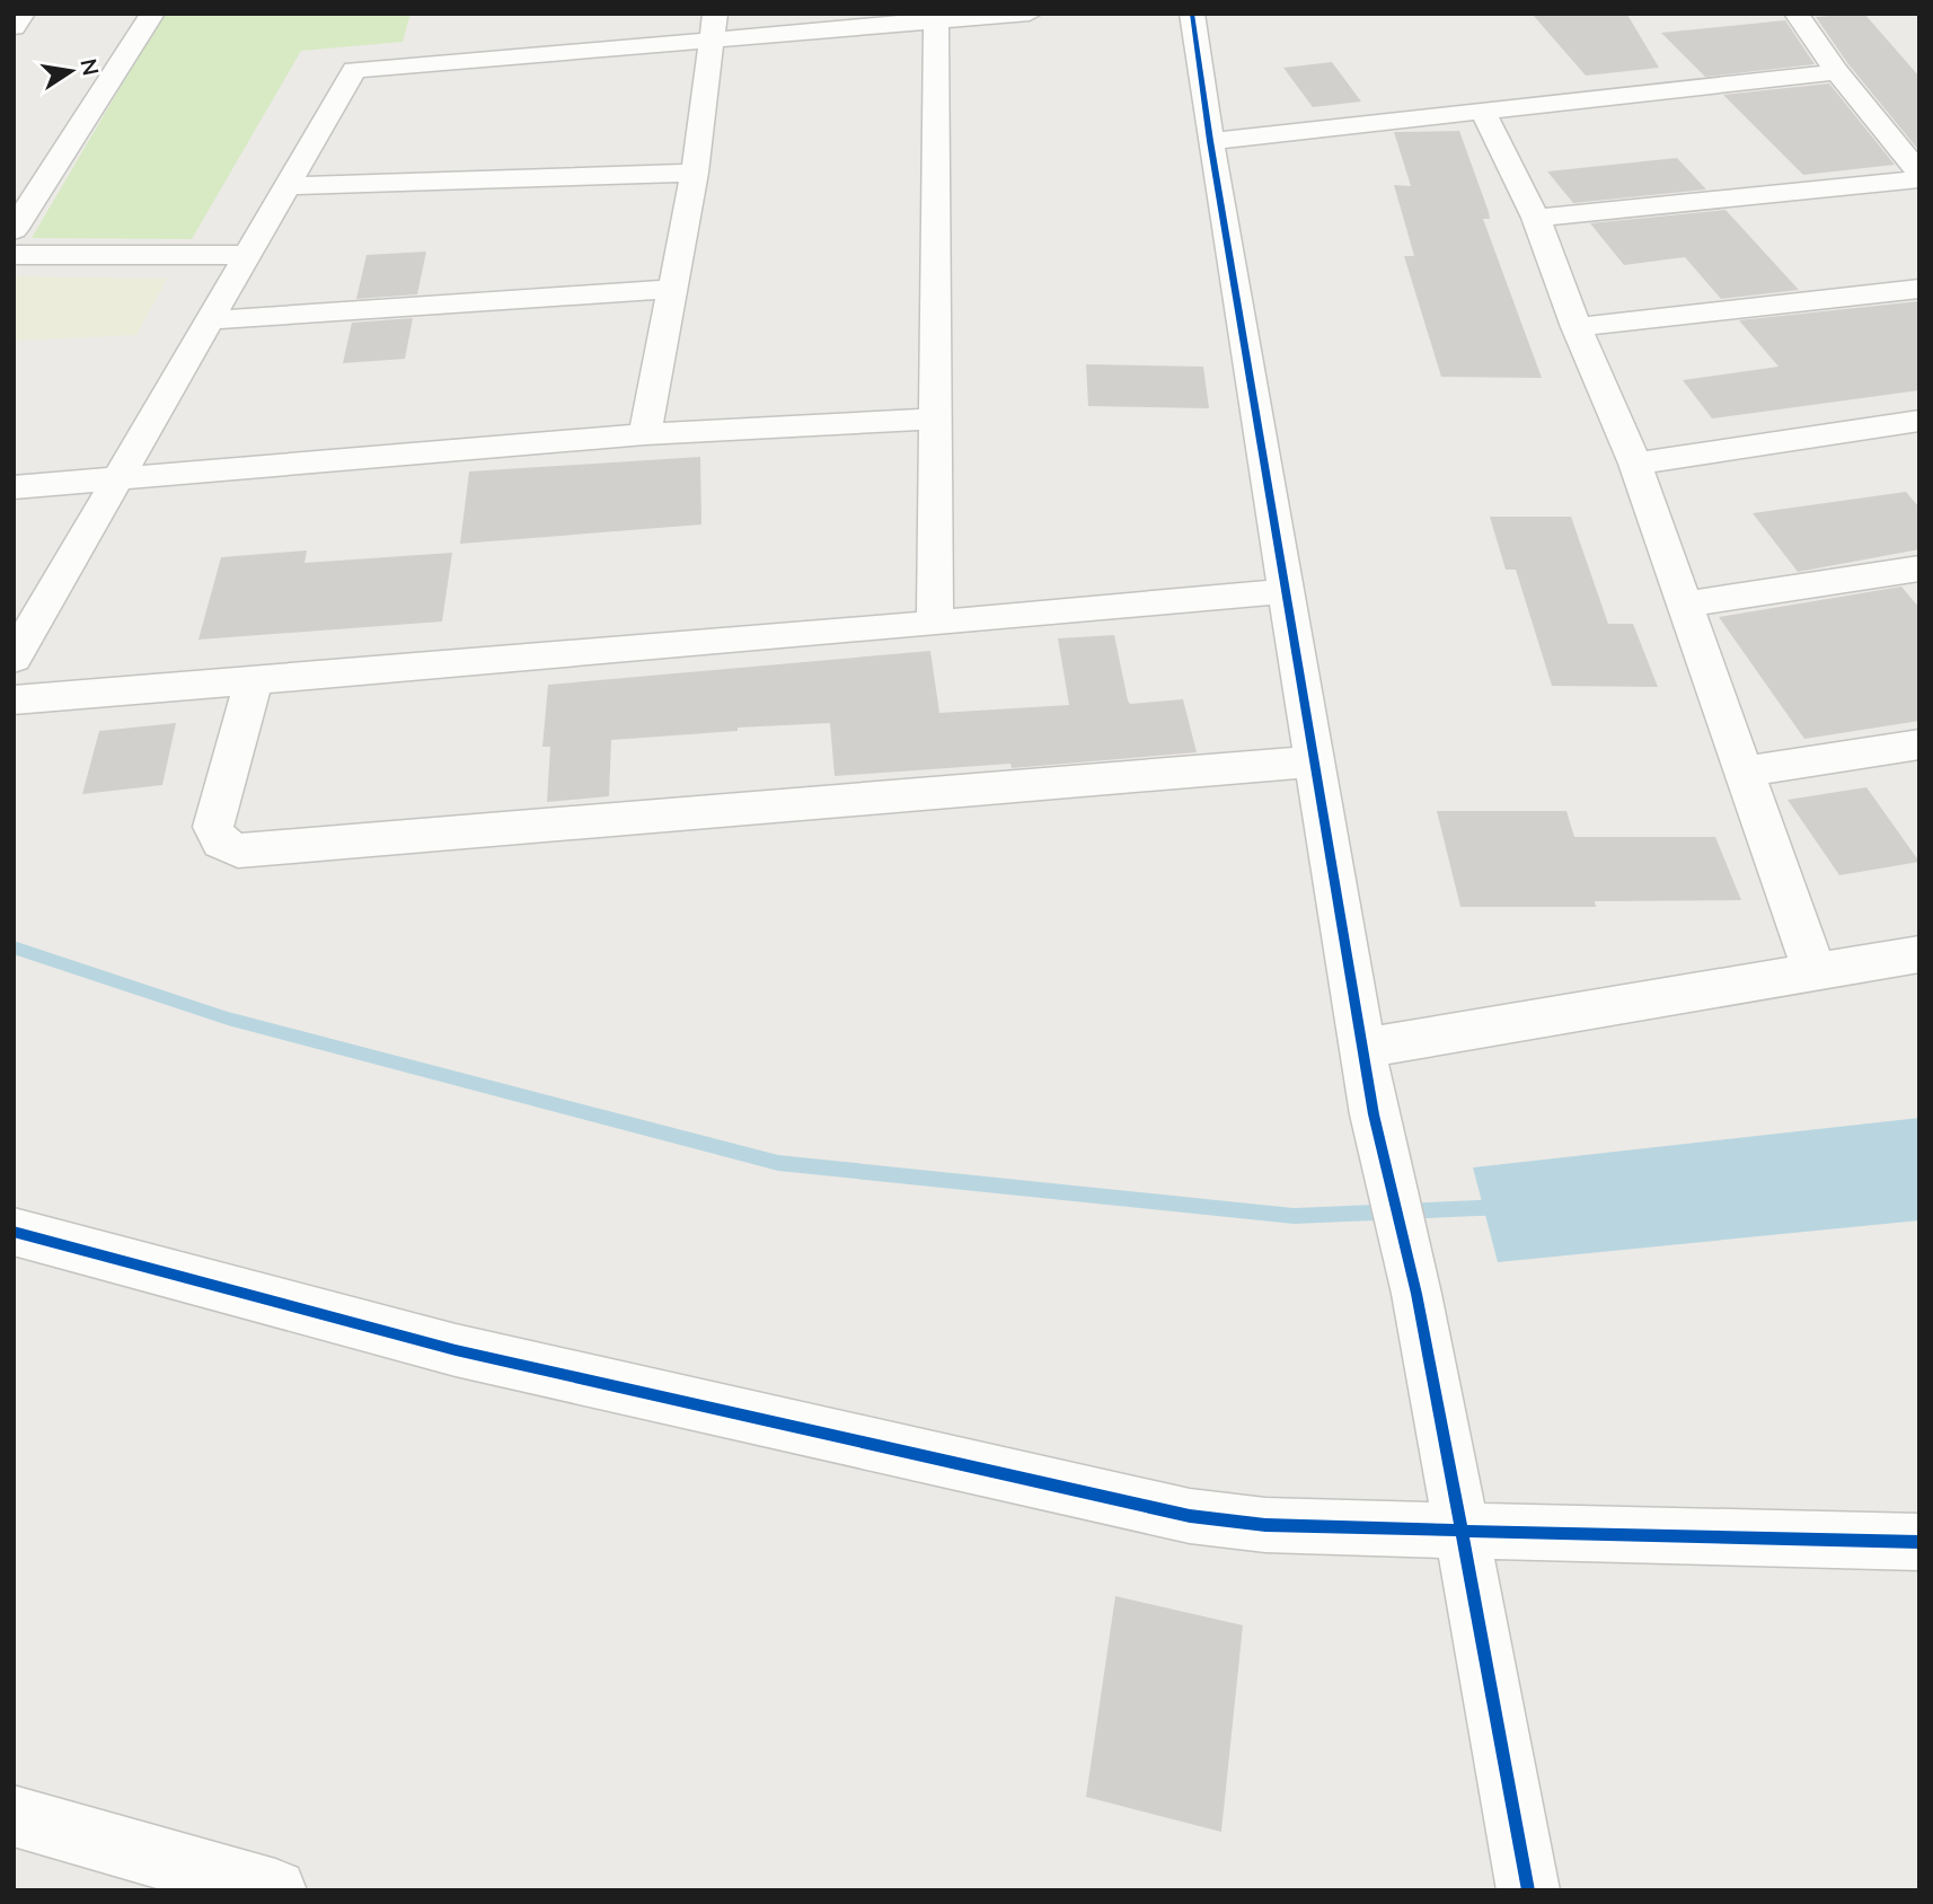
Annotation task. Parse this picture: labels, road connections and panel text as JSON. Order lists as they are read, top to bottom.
{
  "north": "right"
}
